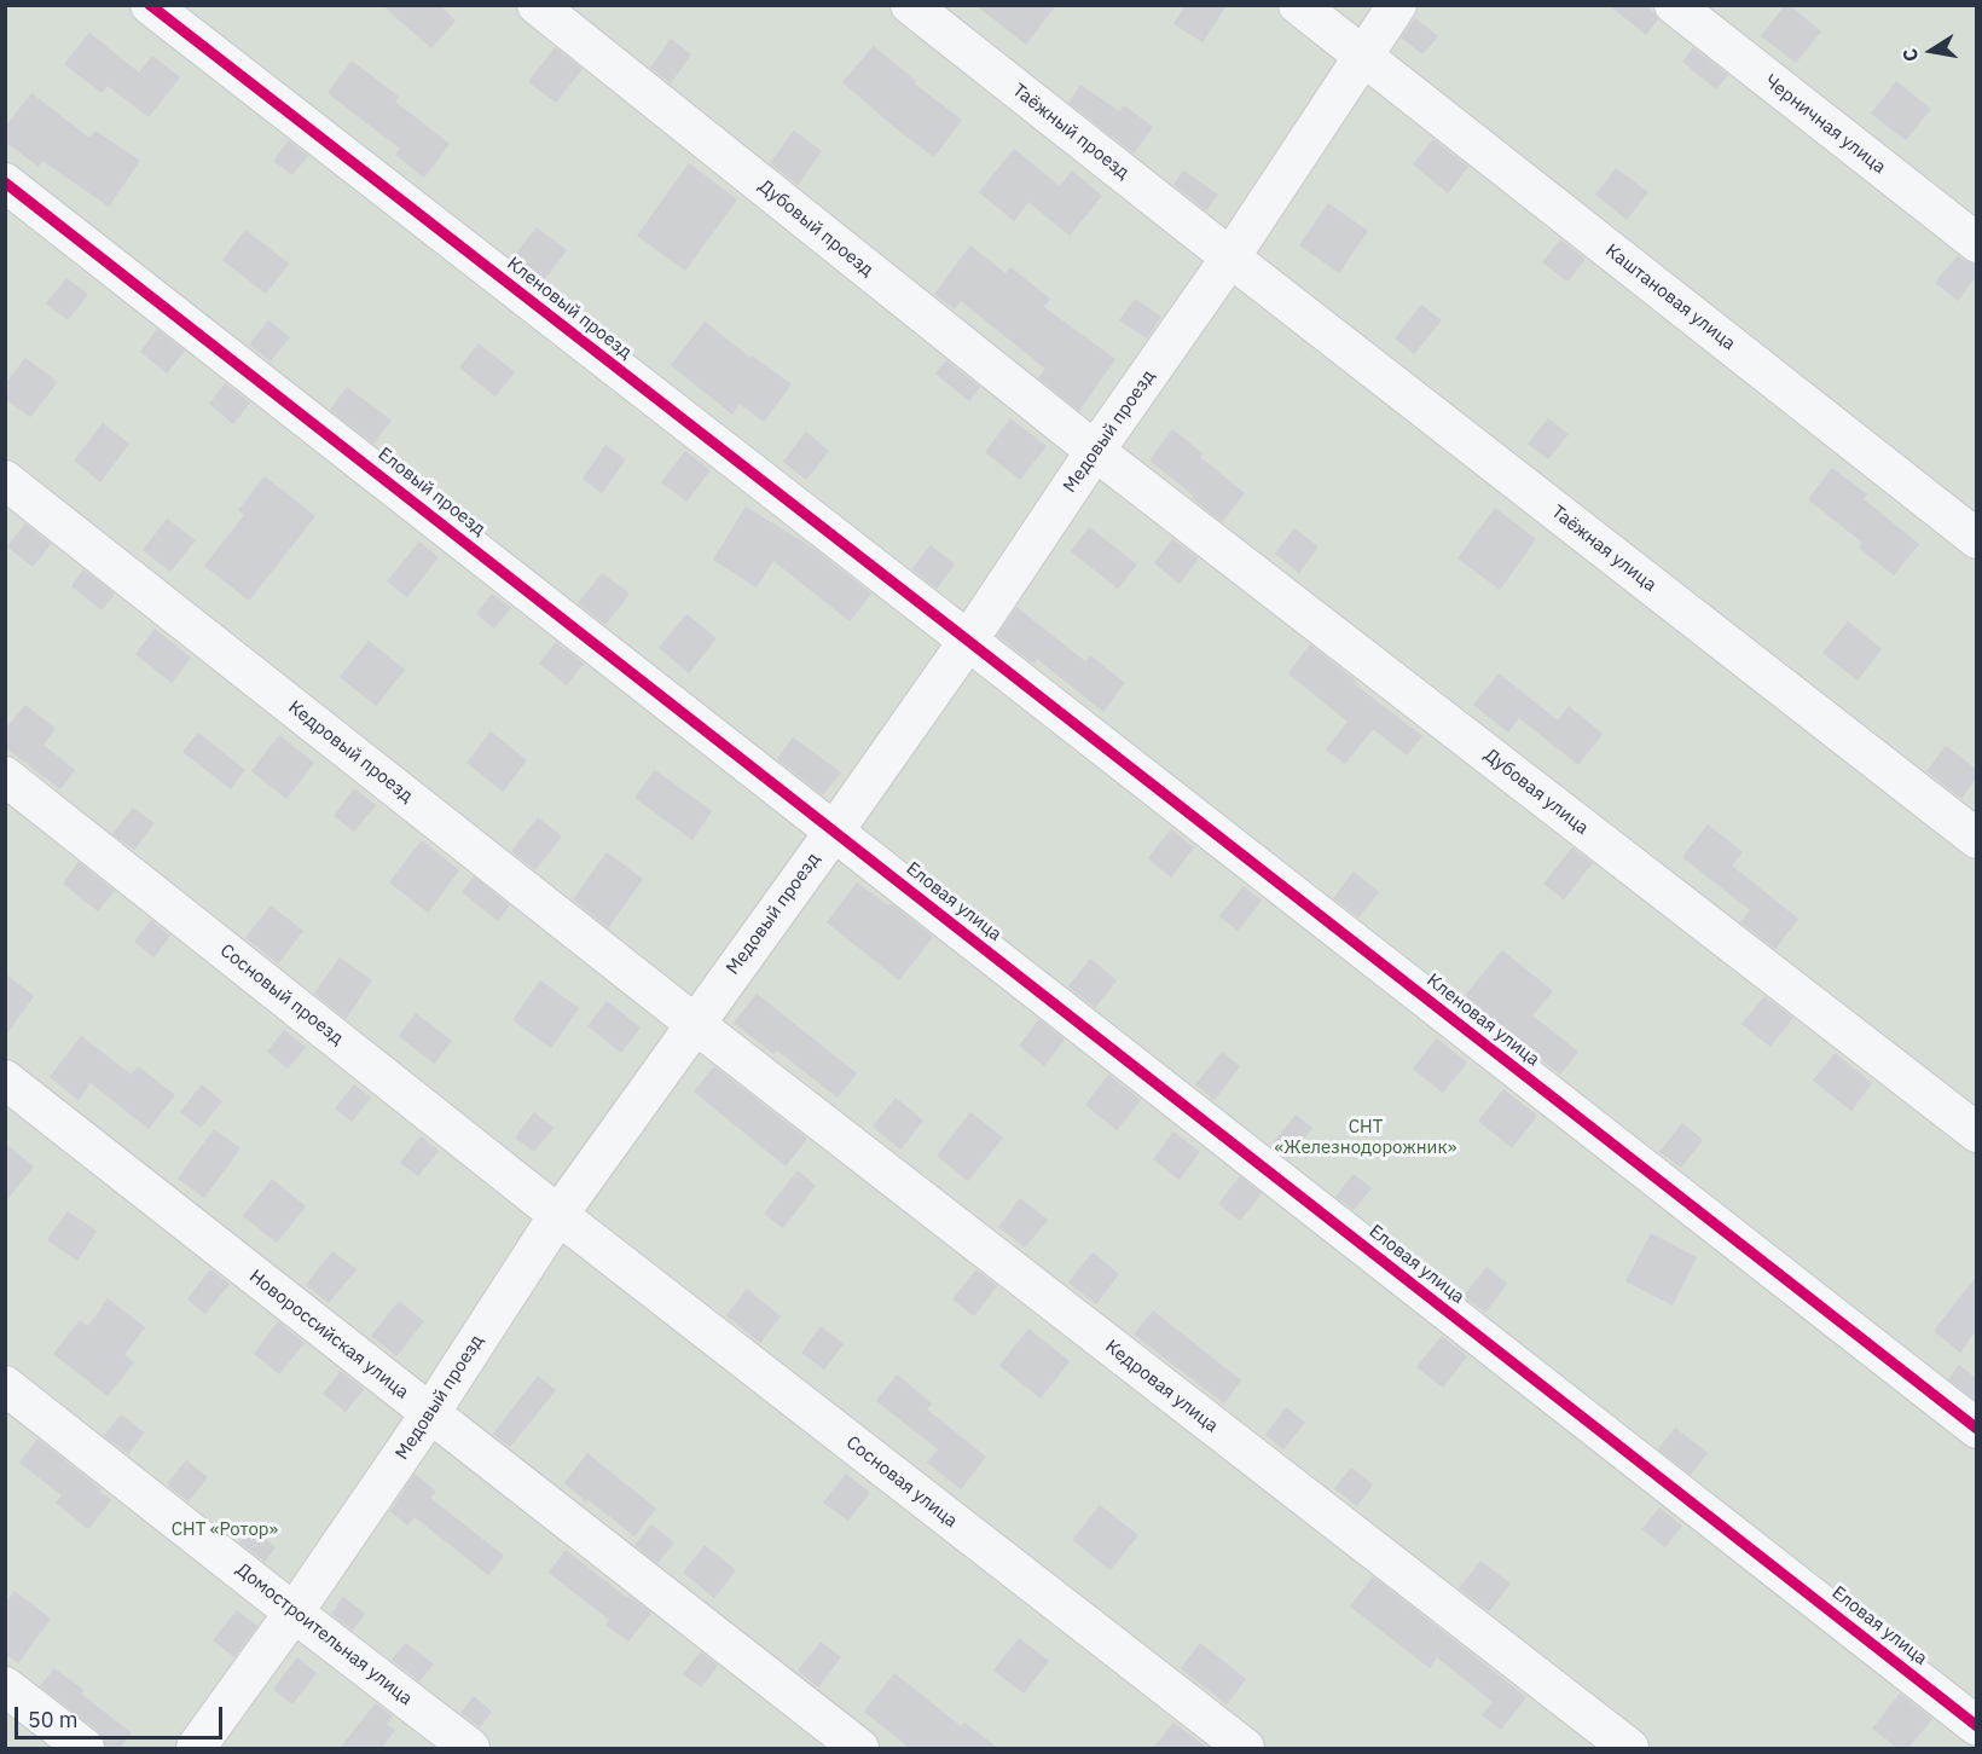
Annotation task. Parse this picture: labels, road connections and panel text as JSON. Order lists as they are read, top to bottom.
{
  "streets": {
    "street": [
      "Черничная улица",
      "Таёжный проезд",
      "Дубовый проезд",
      "Каштановая улица",
      "Кленовый проезд",
      "Медовый проезд",
      "Еловый проезд",
      "Таёжная улица",
      "Кедровый проезд",
      "Дубовая улица",
      "Еловая улица",
      "Сосновый проезд",
      "Кленовая улица",
      "Новороссийская улица",
      "Кедровая улица",
      "Сосновая улица",
      "Домостроительная улица"
    ]
  },
  "crossings": [
    ["Таёжный проезд", "Медовый проезд"],
    ["Таёжный проезд", "Таёжная улица"],
    ["Дубовый проезд", "Медовый проезд"],
    ["Дубовый проезд", "Дубовая улица"],
    ["Каштановая улица", "Медовый проезд"],
    ["Кленовый проезд", "Медовый проезд"],
    ["Кленовый проезд", "Кленовая улица"],
    ["Медовый проезд", "Еловый проезд"],
    ["Медовый проезд", "Таёжная улица"],
    ["Медовый проезд", "Кедровый проезд"],
    ["Медовый проезд", "Дубовая улица"],
    ["Медовый проезд", "Еловая улица"],
    ["Медовый проезд", "Сосновый проезд"],
    ["Медовый проезд", "Кленовая улица"],
    ["Медовый проезд", "Новороссийская улица"],
    ["Медовый проезд", "Кедровая улица"],
    ["Медовый проезд", "Сосновая улица"],
    ["Медовый проезд", "Домостроительная улица"],
    ["Еловый проезд", "Еловая улица"],
    ["Кедровый проезд", "Кедровая улица"],
    ["Сосновый проезд", "Сосновая улица"]
  ],
  "parks": ["СНТ «Железнодорожник»", "СНТ «Ротор»"],
  "scale_bar": "50 m",
  "north": "left"
}
